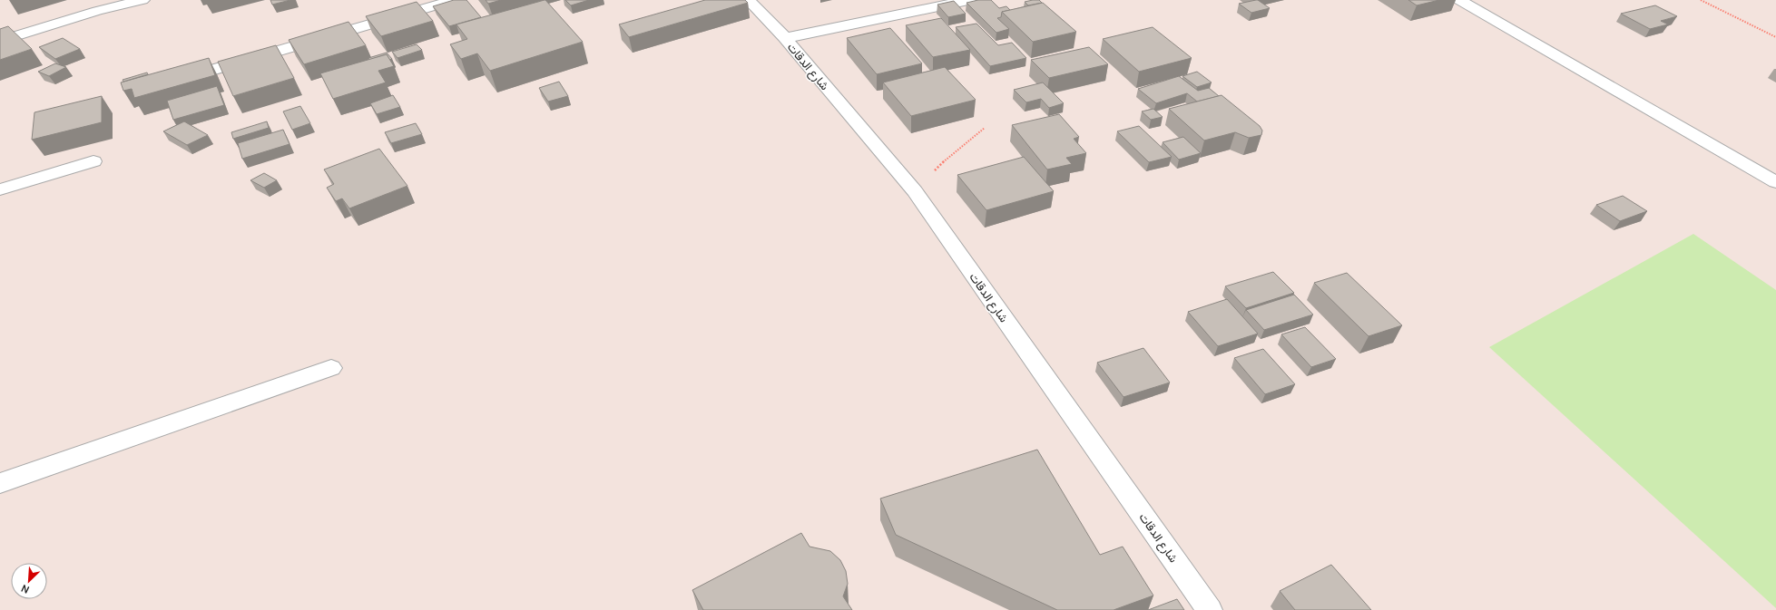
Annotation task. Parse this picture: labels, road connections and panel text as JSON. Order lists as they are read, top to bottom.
{
  "streets": {
    "street": ["شارع الدقات"]
  },
  "north": "bottom left"
}
